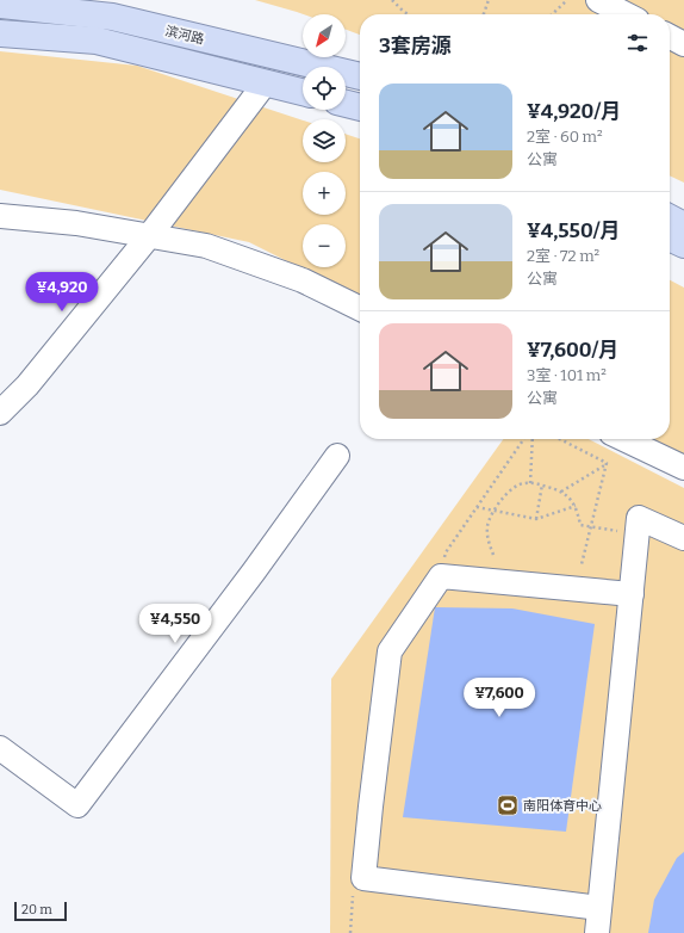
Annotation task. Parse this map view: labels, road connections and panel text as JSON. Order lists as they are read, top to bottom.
{
  "streets": {
    "main road": ["滨河路"]
  },
  "places": {
    "sports": ["南阳体育中心"]
  },
  "scale_bar": "20 m",
  "north": "bottom left",
  "page": {
    "map_buttons": ["+", "−"],
    "heading": "3套房源",
    "list": [
      {
        "name": "¥4,920/月",
        "note": "2室 · 60 m² · 公寓"
      },
      {
        "name": "¥4,550/月",
        "note": "2室 · 72 m² · 公寓"
      },
      {
        "name": "¥7,600/月",
        "note": "3室 · 101 m² · 公寓"
      }
    ],
    "price": ["¥4,920", "¥4,550", "¥7,600"],
    "scale": "20 m"
  }
}
